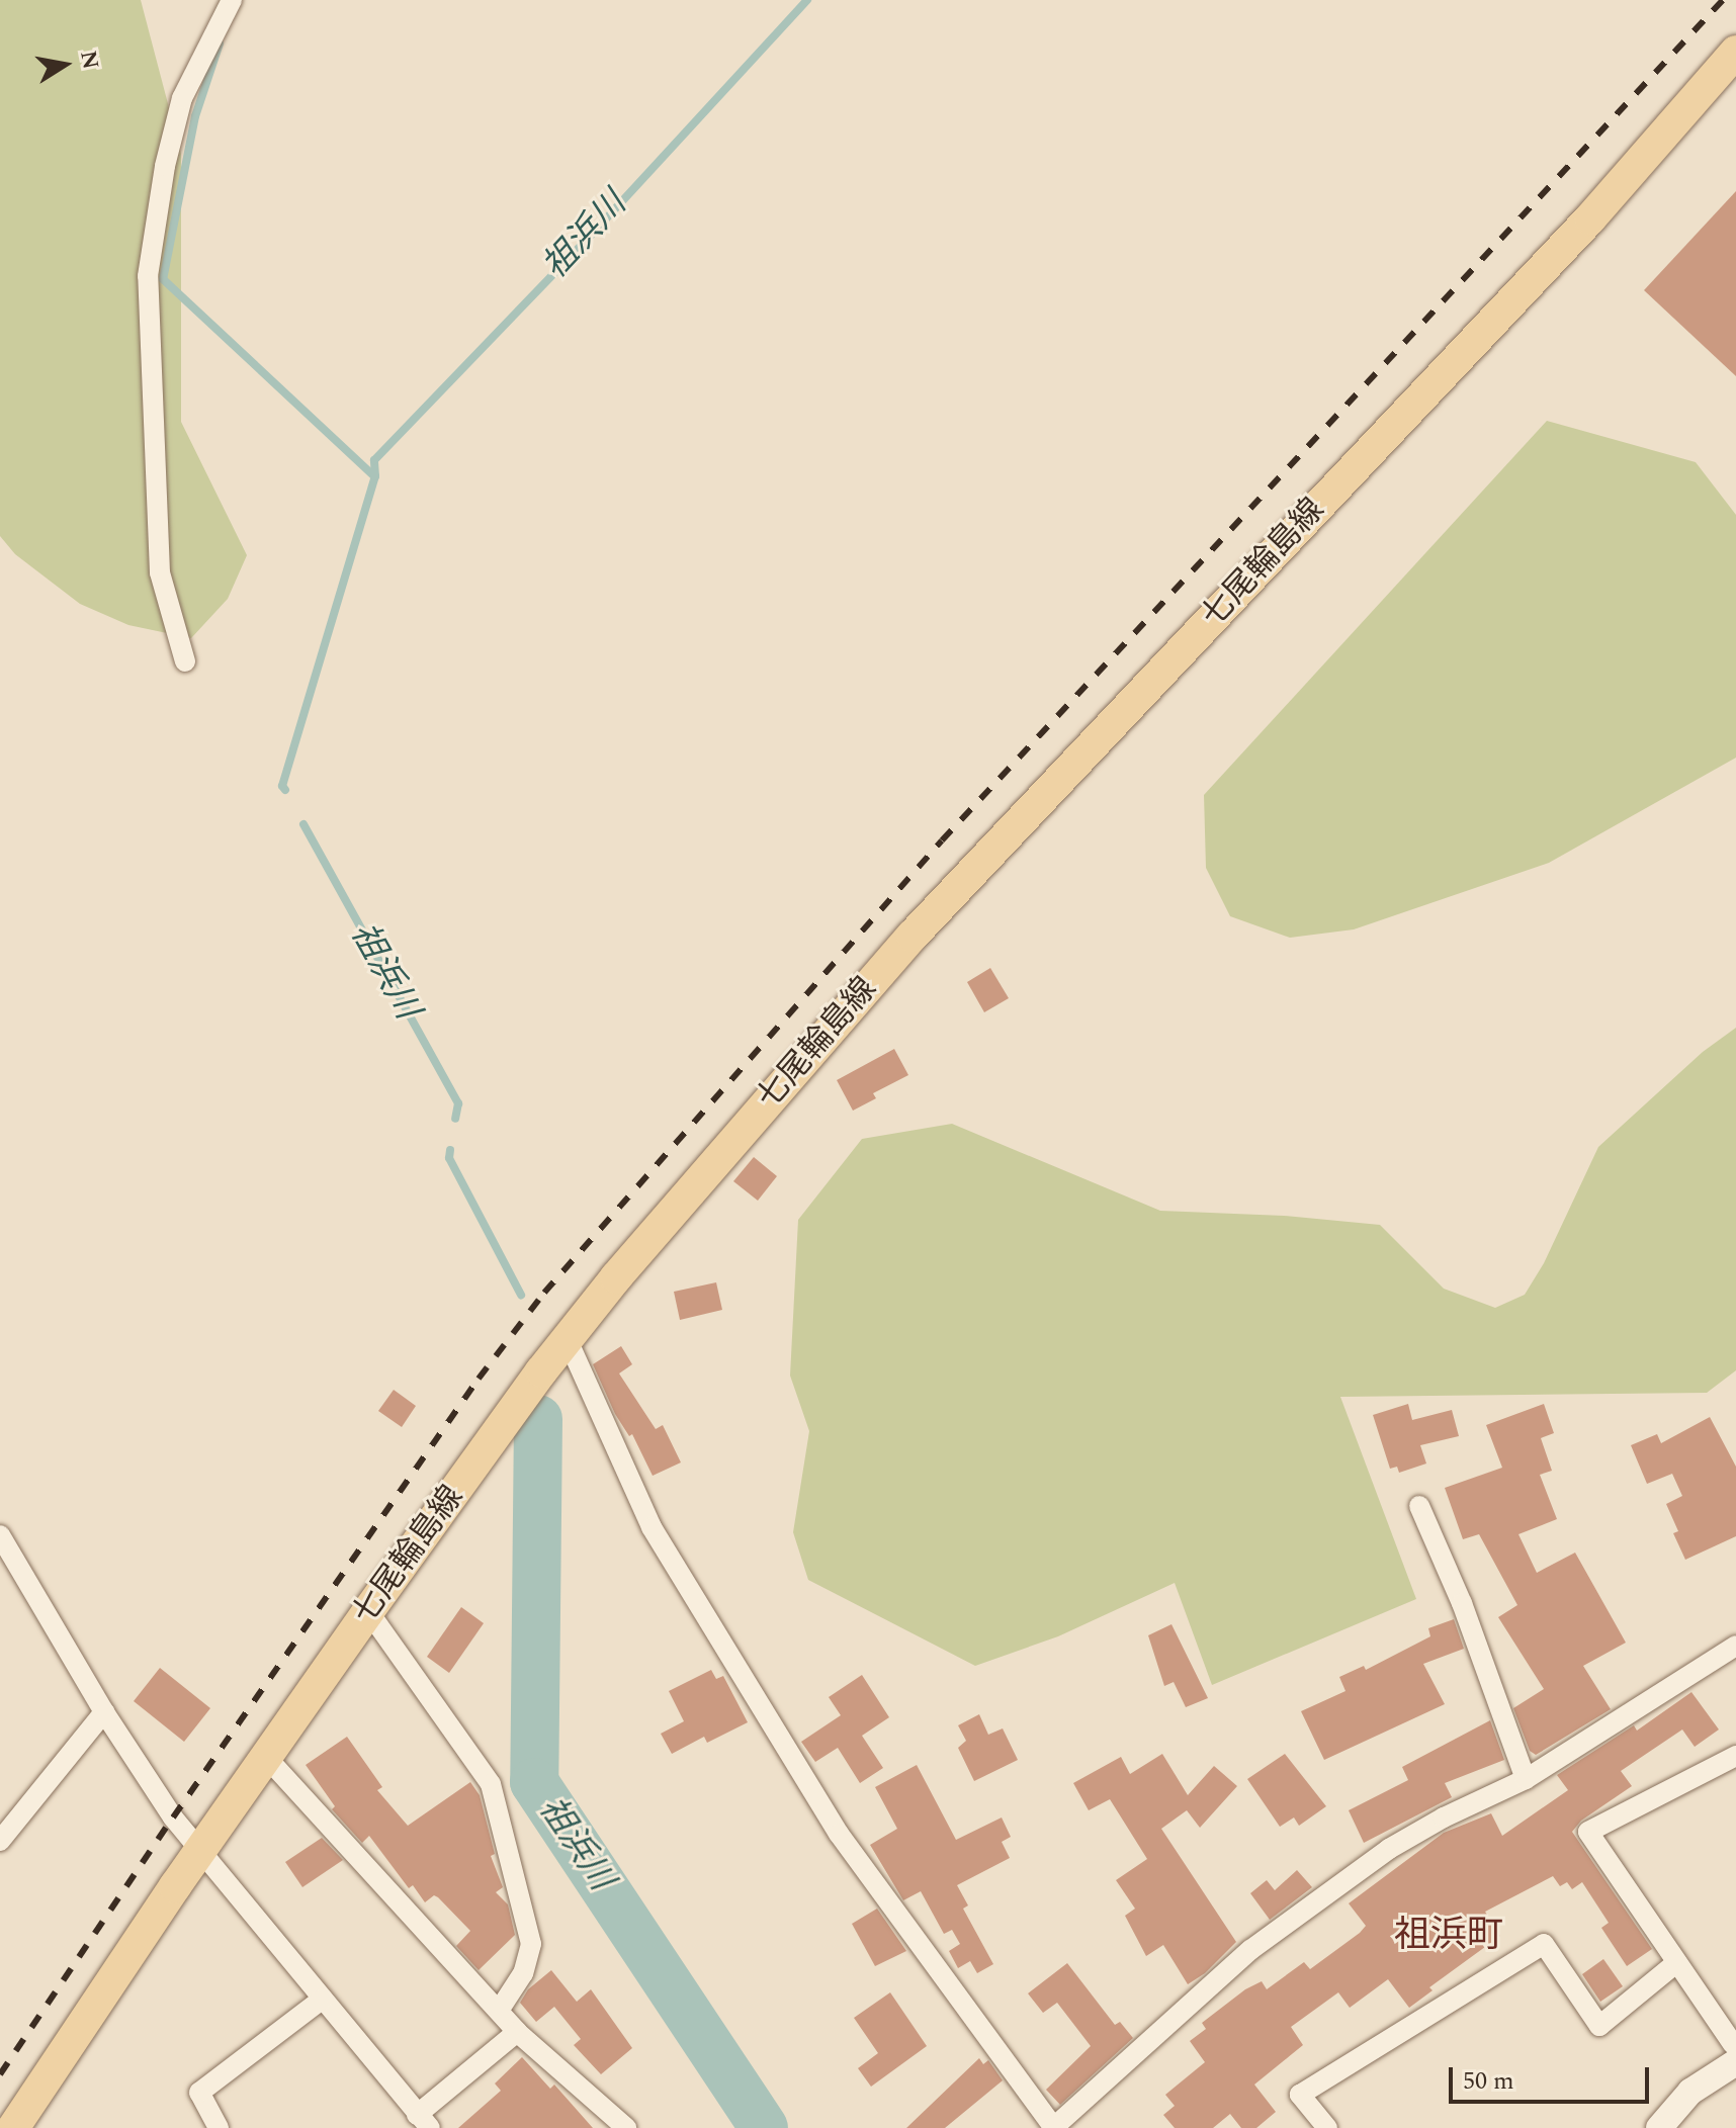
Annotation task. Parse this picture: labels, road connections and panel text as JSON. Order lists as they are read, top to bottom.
{
  "streets": {
    "main road": ["七尾輪島線"]
  },
  "districts": ["祖浜町"],
  "water": ["祖浜川"],
  "scale_bar": "50 m",
  "north": "right"
}
